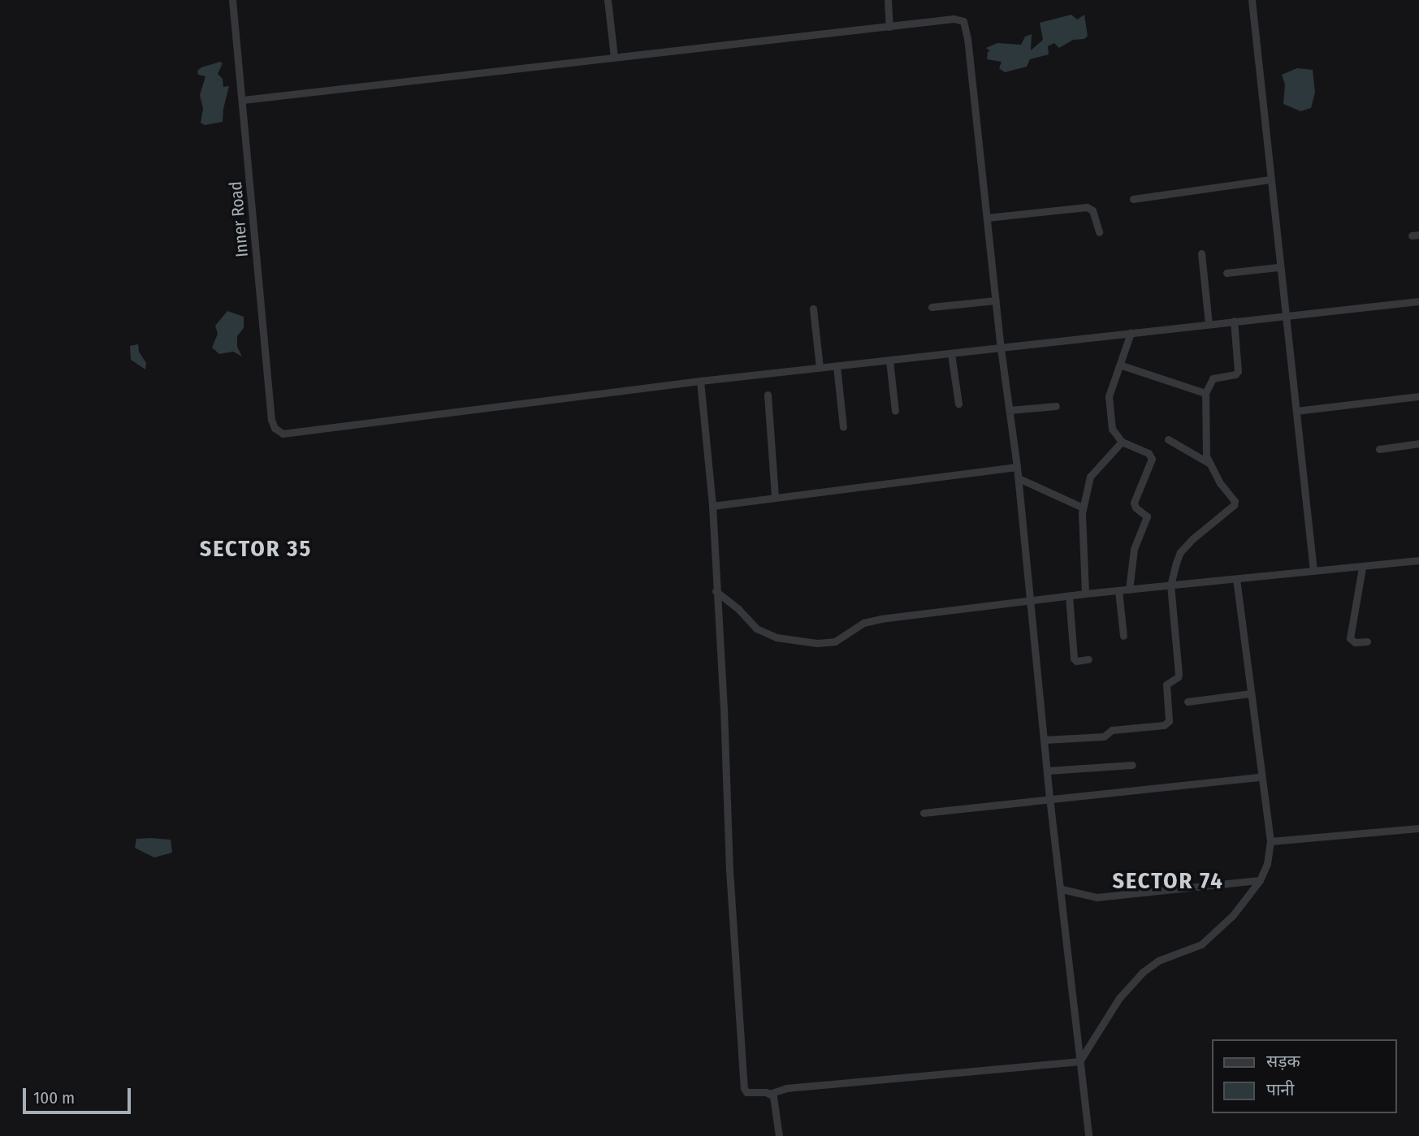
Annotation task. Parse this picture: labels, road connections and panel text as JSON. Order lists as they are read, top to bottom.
{
  "streets": {
    "street": ["Inner Road"]
  },
  "districts": ["SECTOR 35", "SECTOR 74"],
  "legend": ["सड़क", "पानी"],
  "scale_bar": "100 m"
}
